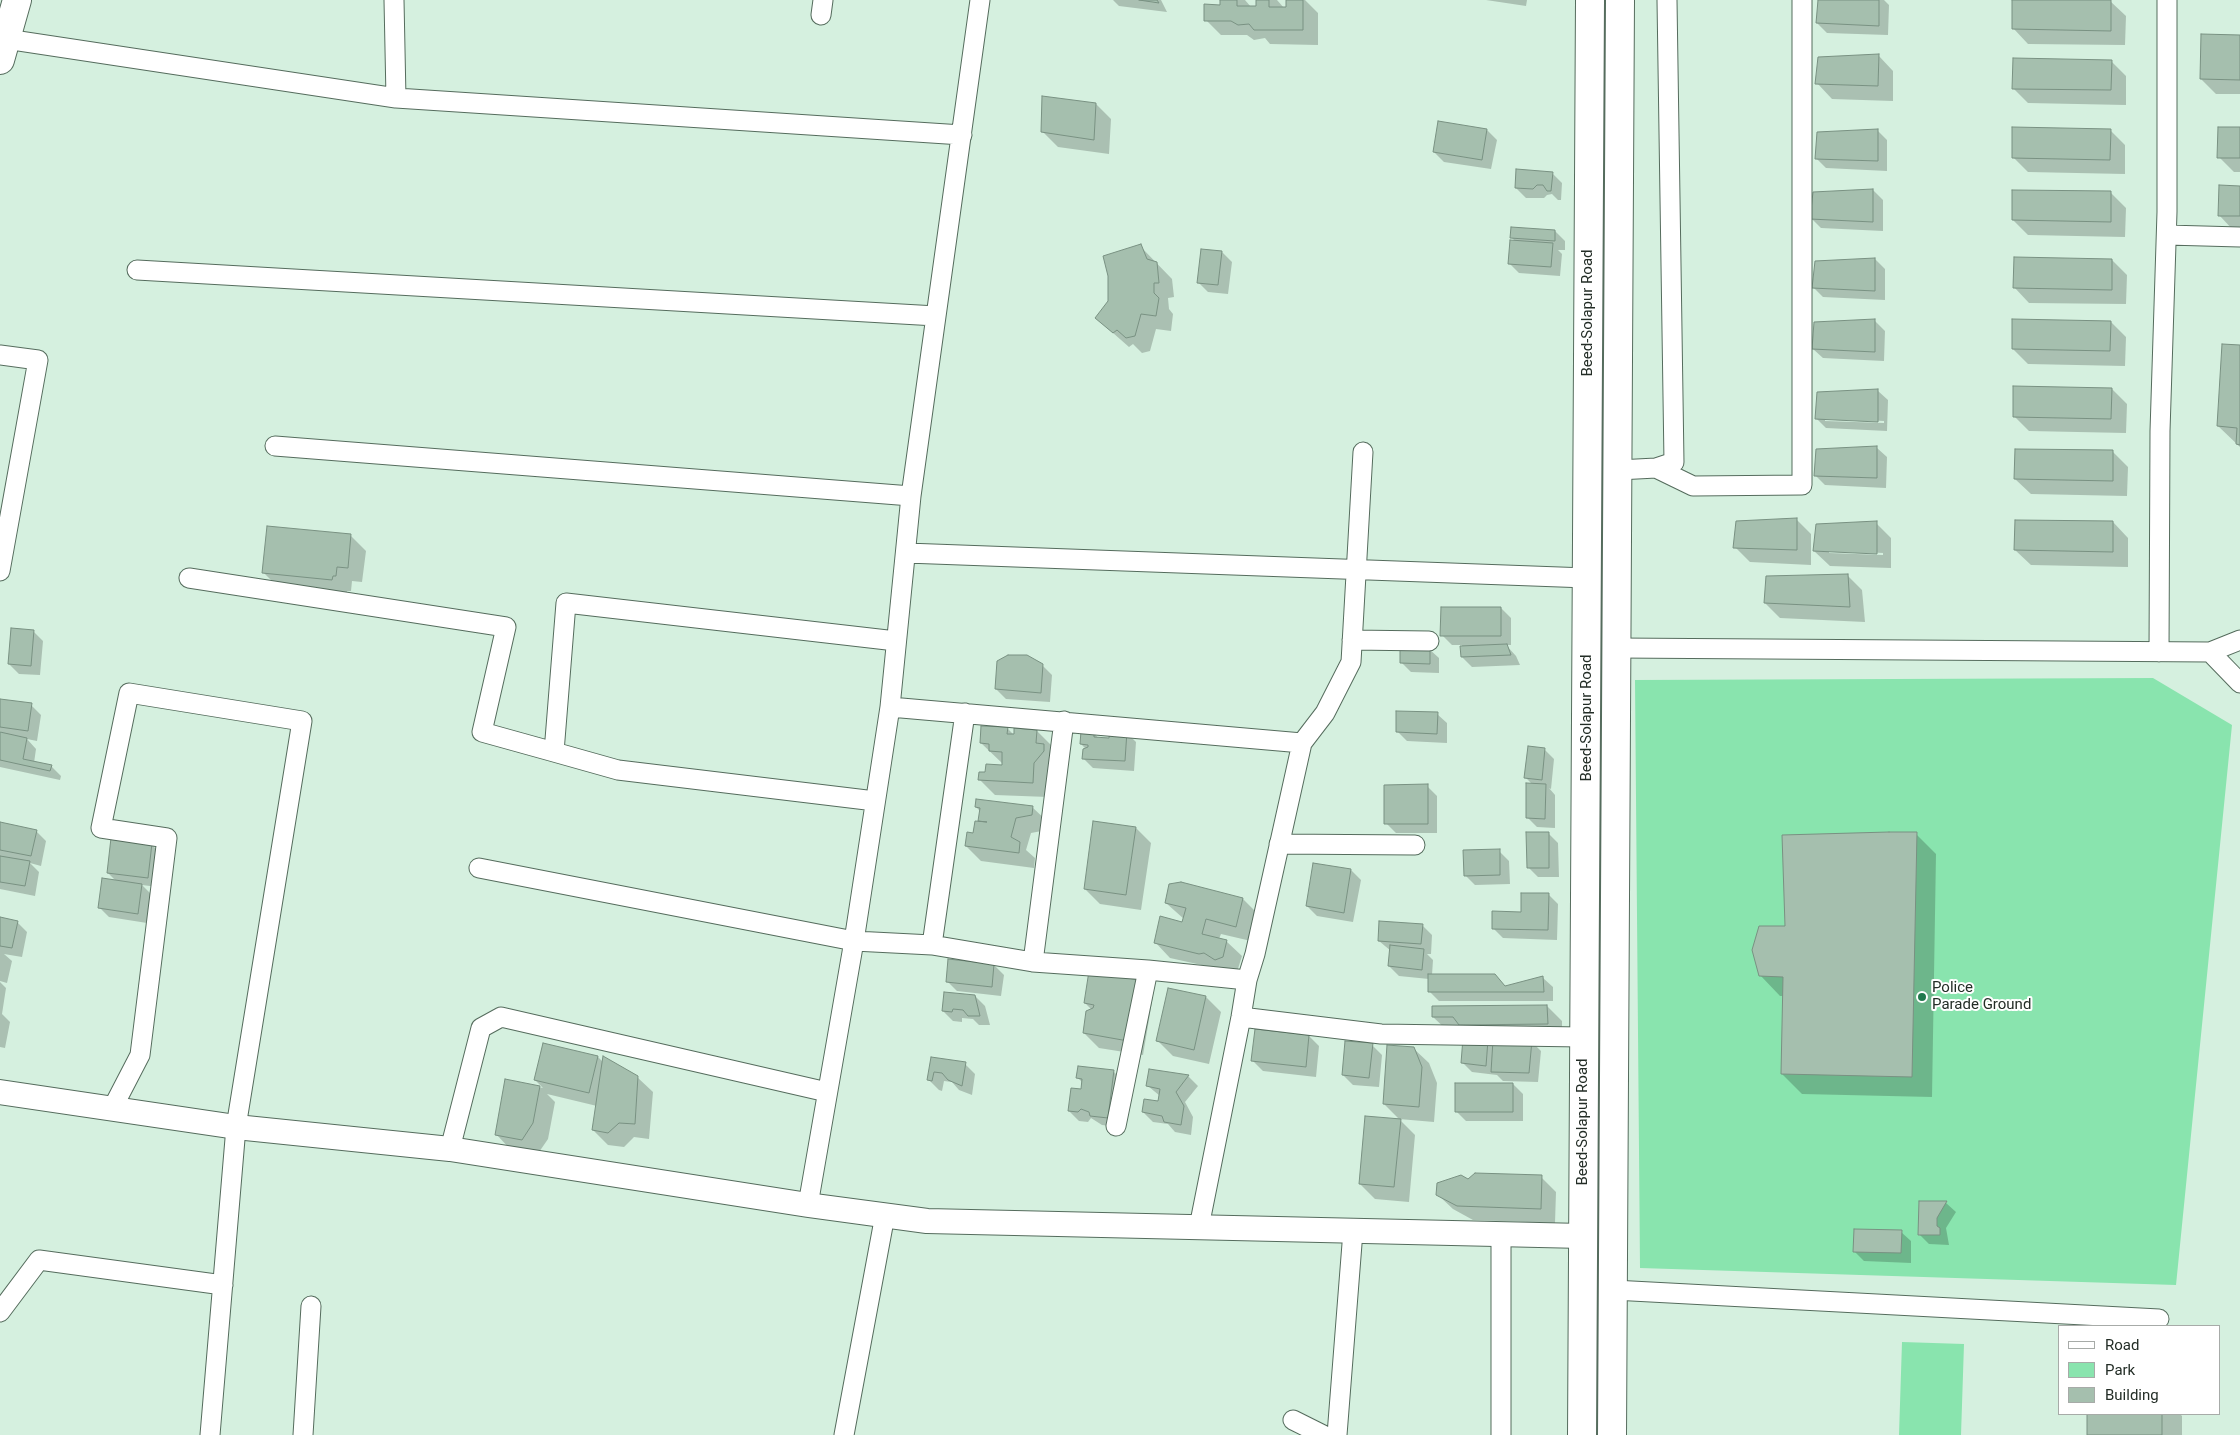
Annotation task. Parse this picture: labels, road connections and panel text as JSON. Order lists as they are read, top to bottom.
{
  "streets": {
    "main road": ["Beed-Solapur Road"]
  },
  "places": ["Police Parade Ground"],
  "legend": ["Road", "Park", "Building"]
}
